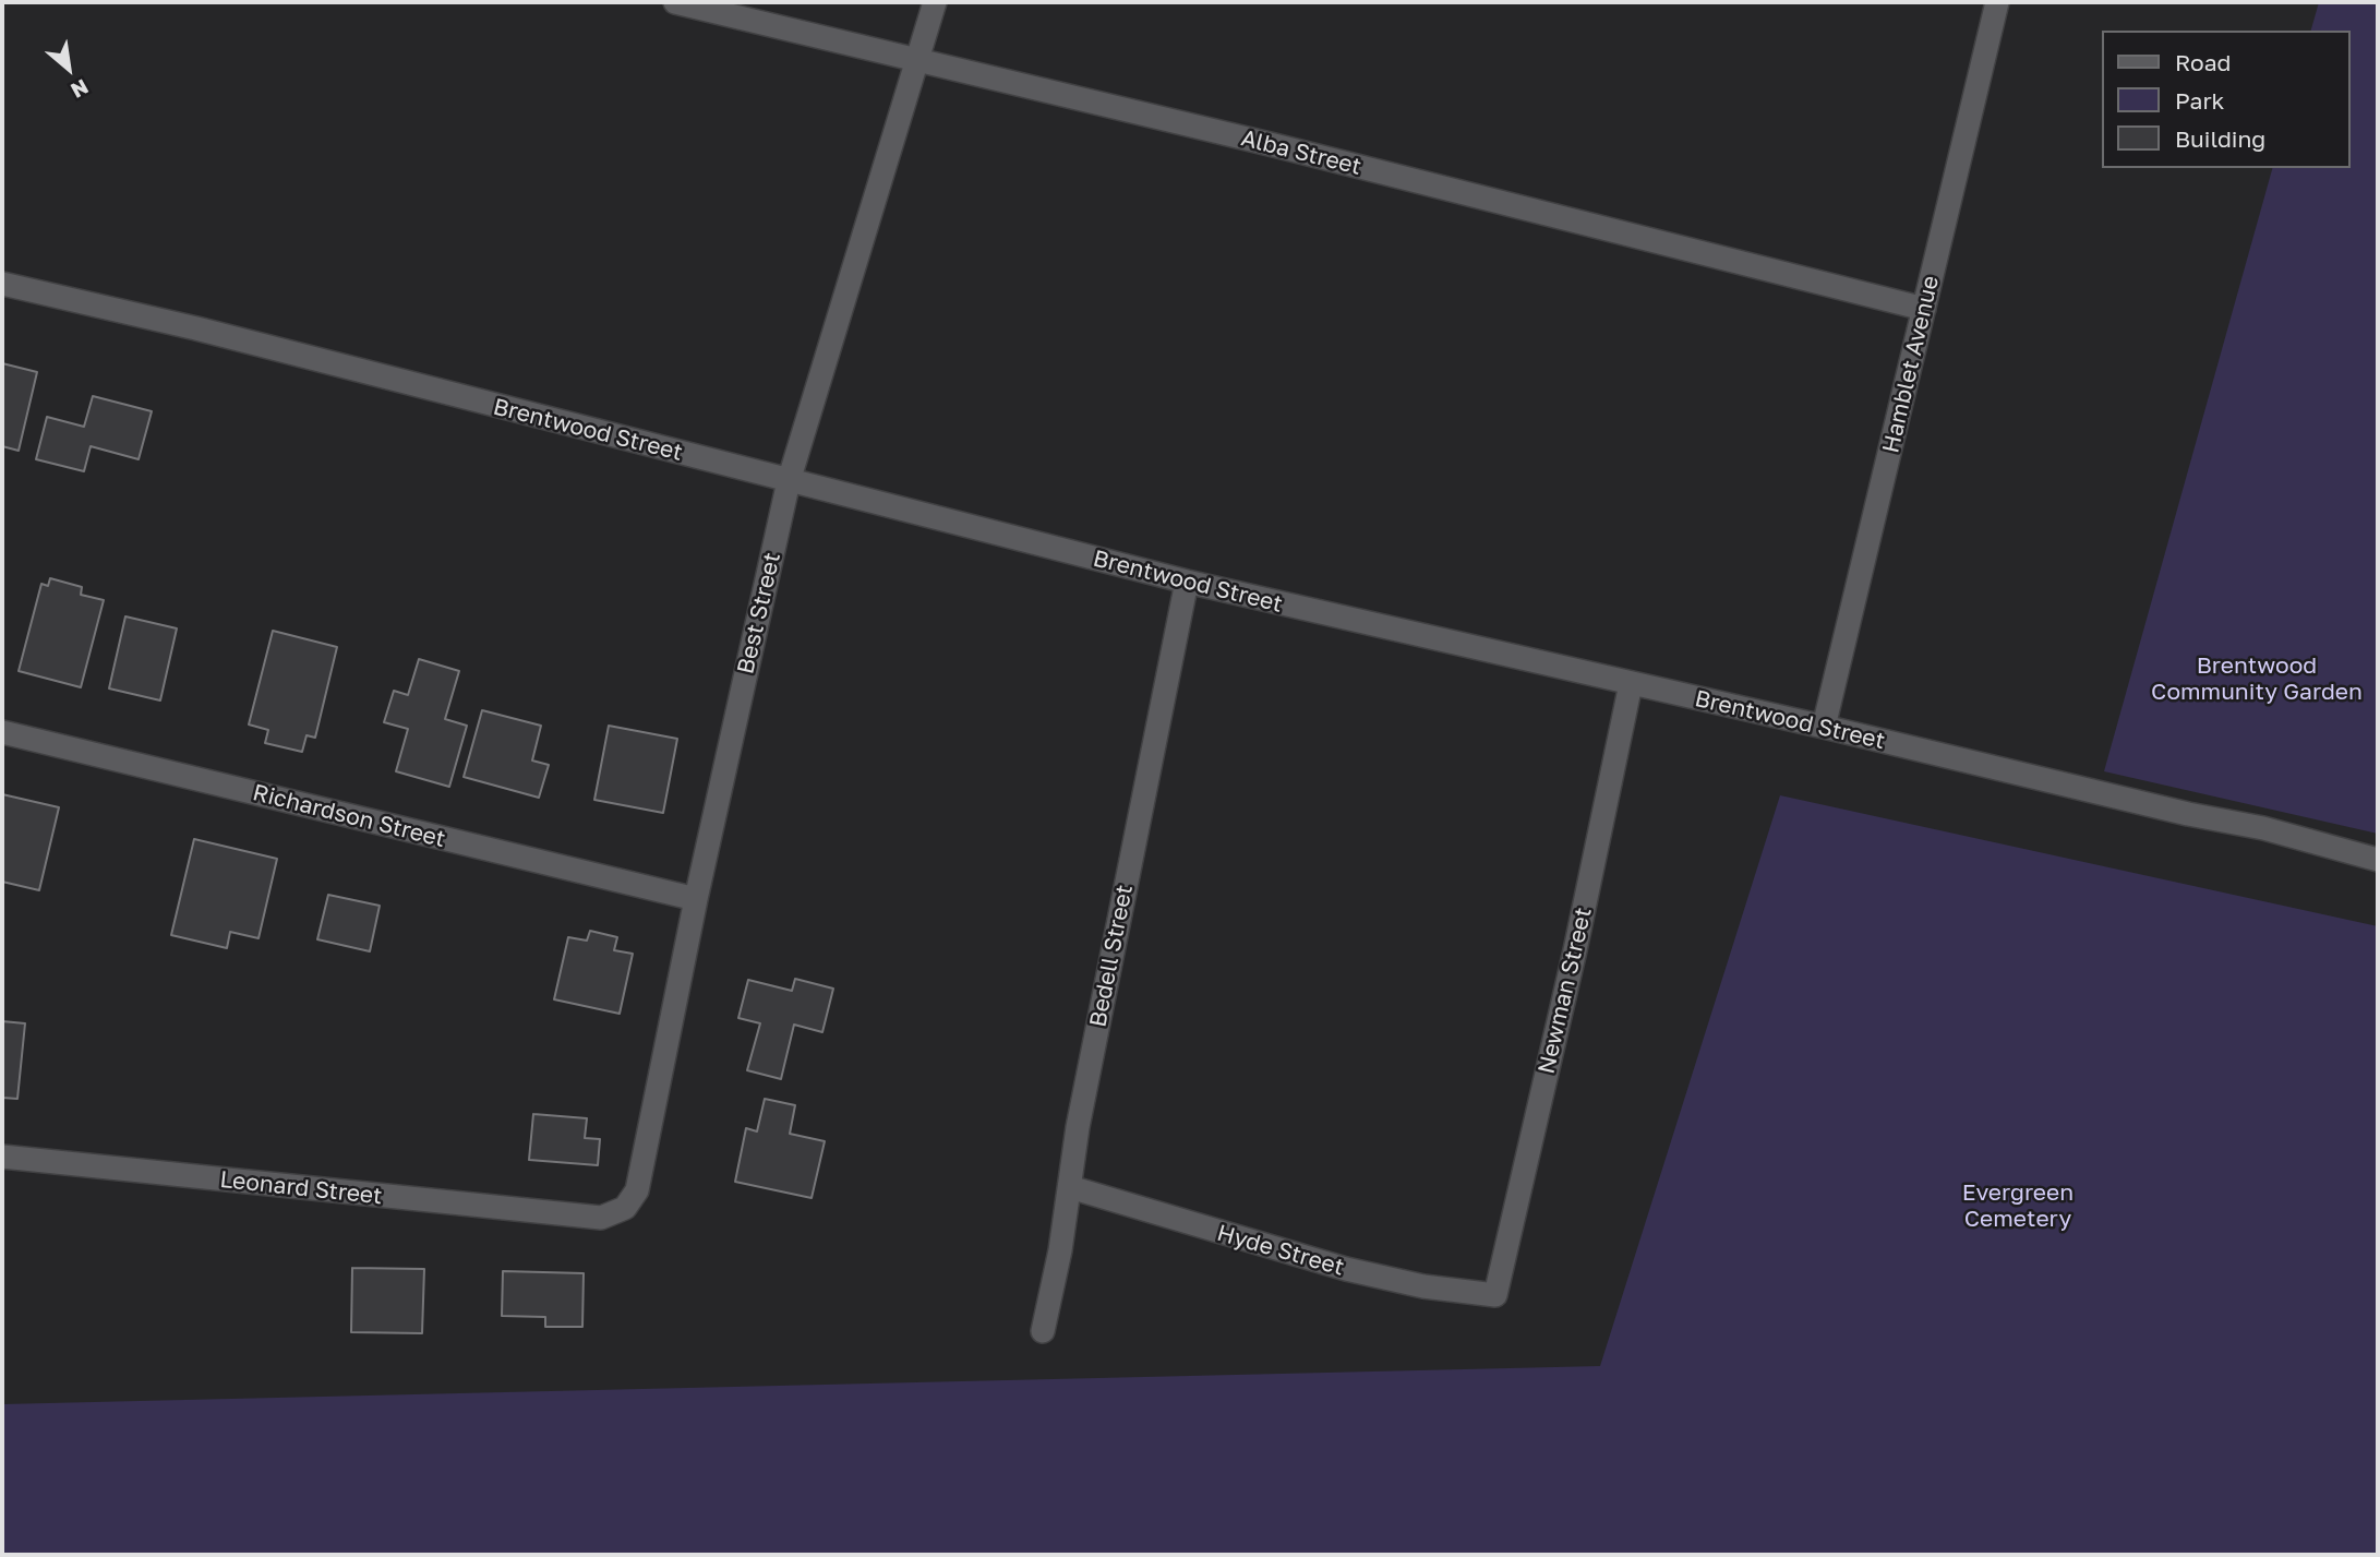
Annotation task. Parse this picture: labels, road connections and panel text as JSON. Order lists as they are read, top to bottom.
{
  "streets": {
    "street": [
      "Alba Street",
      "Hamblet Avenue",
      "Brentwood Street",
      "Best Street",
      "Richardson Street",
      "Bedell Street",
      "Newman Street",
      "Leonard Street",
      "Hyde Street"
    ]
  },
  "crossings": [
    ["Alba Street", "Hamblet Avenue"],
    ["Alba Street", "Best Street"],
    ["Hamblet Avenue", "Brentwood Street"],
    ["Brentwood Street", "Best Street"],
    ["Brentwood Street", "Bedell Street"],
    ["Brentwood Street", "Newman Street"],
    ["Best Street", "Richardson Street"],
    ["Best Street", "Leonard Street"],
    ["Bedell Street", "Hyde Street"],
    ["Newman Street", "Hyde Street"]
  ],
  "parks": ["Brentwood Community Garden", "Evergreen Cemetery"],
  "legend": ["Road", "Park", "Building"],
  "north": "bottom right"
}
